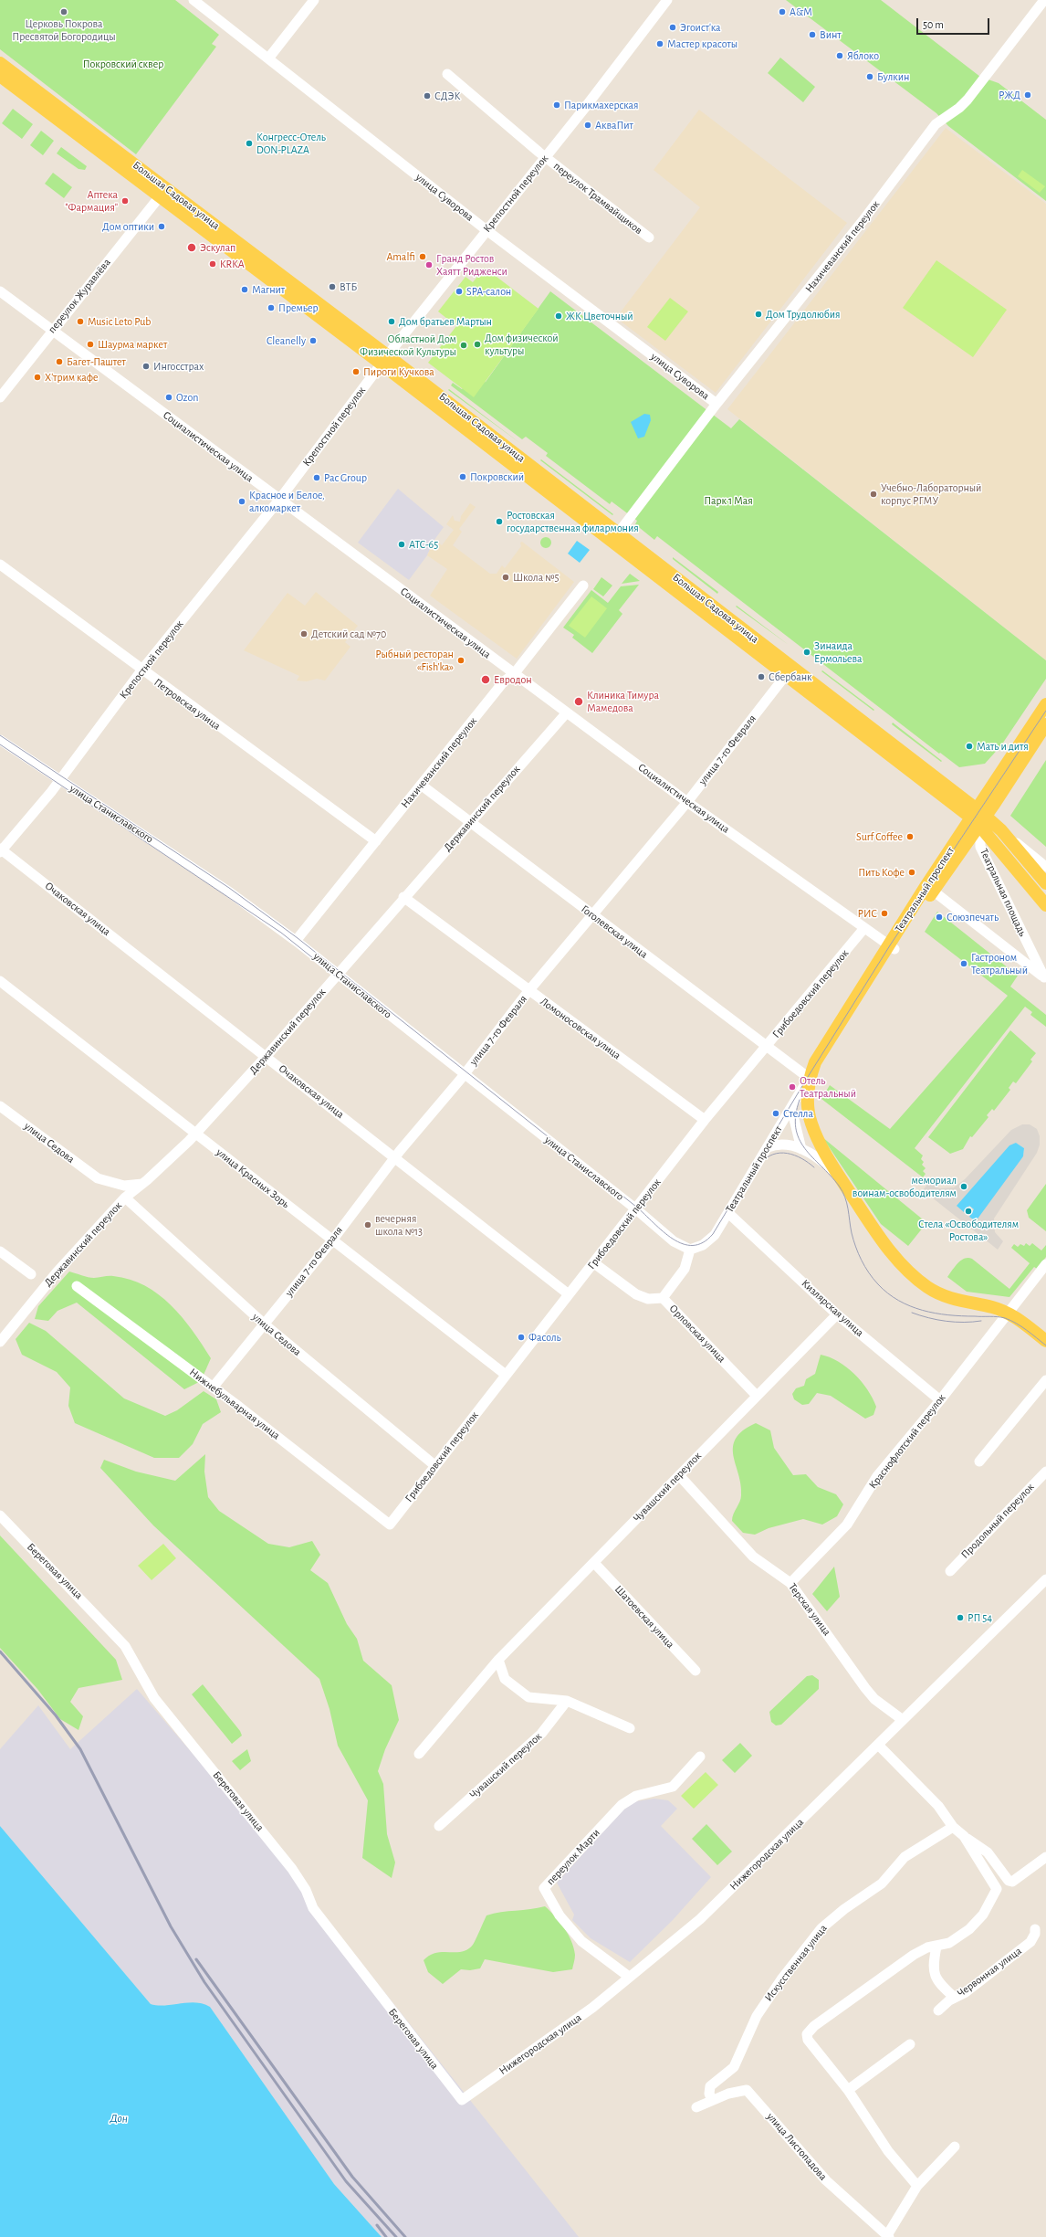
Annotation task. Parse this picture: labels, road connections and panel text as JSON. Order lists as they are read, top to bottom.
{
  "streets": {
    "main road": ["Большая Садовая улица", "Театральный проспект", "Театральная площадь"],
    "street": [
      "Крепостной переулок",
      "улица Суворова",
      "переулок Трамвайщиков",
      "Нахичеванский переулок",
      "переулок Журавлёва",
      "Социалистическая улица",
      "Петровская улица",
      "улица 7-го Февраля",
      "Державинский переулок",
      "улица Станиславского",
      "Очаковская улица",
      "Гоголевская улица",
      "Грибоедовский переулок",
      "Ломоносовская улица",
      "улица Седова",
      "улица Красных Зорь",
      "Кизлярская улица",
      "Орловская улица",
      "Нижнебульварная улица",
      "Краснофлотский переулок",
      "Чувашский переулок",
      "Продольный переулок",
      "Береговая улица",
      "Терская улица",
      "Шатоевская улица",
      "Нижегородская улица",
      "переулок Марти",
      "Искусственная улица",
      "Червонная улица",
      "улица Листопадова"
    ]
  },
  "crossings": [
    ["Крепостной переулок", "Большая Садовая улица"],
    ["Крепостной переулок", "улица Суворова"],
    ["Крепостной переулок", "переулок Трамвайщиков"],
    ["Крепостной переулок", "Социалистическая улица"],
    ["Крепостной переулок", "Петровская улица"],
    ["Крепостной переулок", "улица Станиславского"],
    ["Крепостной переулок", "Очаковская улица"],
    ["Большая Садовая улица", "Нахичеванский переулок"],
    ["Большая Садовая улица", "переулок Журавлёва"],
    ["Большая Садовая улица", "улица 7-го Февраля"],
    ["Большая Садовая улица", "Театральный проспект"],
    ["Большая Садовая улица", "Театральная площадь"],
    ["улица Суворова", "Нахичеванский переулок"],
    ["Нахичеванский переулок", "Социалистическая улица"],
    ["Нахичеванский переулок", "Петровская улица"],
    ["Нахичеванский переулок", "улица Станиславского"],
    ["Нахичеванский переулок", "Гоголевская улица"],
    ["переулок Журавлёва", "Социалистическая улица"],
    ["Социалистическая улица", "улица 7-го Февраля"],
    ["Социалистическая улица", "Державинский переулок"],
    ["Социалистическая улица", "Театральный проспект"],
    ["Социалистическая улица", "Грибоедовский переулок"],
    ["улица 7-го Февраля", "улица Станиславского"],
    ["улица 7-го Февраля", "Очаковская улица"],
    ["улица 7-го Февраля", "Гоголевская улица"],
    ["улица 7-го Февраля", "Ломоносовская улица"],
    ["улица 7-го Февраля", "улица Седова"],
    ["улица 7-го Февраля", "улица Красных Зорь"],
    ["улица 7-го Февраля", "Нижнебульварная улица"],
    ["Державинский переулок", "улица Станиславского"],
    ["Державинский переулок", "Очаковская улица"],
    ["Державинский переулок", "Гоголевская улица"],
    ["Державинский переулок", "Ломоносовская улица"],
    ["Державинский переулок", "улица Седова"],
    ["Державинский переулок", "улица Красных Зорь"],
    ["улица Станиславского", "Театральный проспект"],
    ["улица Станиславского", "Грибоедовский переулок"],
    ["Театральный проспект", "Театральная площадь"],
    ["Театральный проспект", "Гоголевская улица"],
    ["Театральный проспект", "Кизлярская улица"],
    ["Очаковская улица", "Грибоедовский переулок"],
    ["Гоголевская улица", "Грибоедовский переулок"],
    ["Грибоедовский переулок", "Ломоносовская улица"],
    ["Грибоедовский переулок", "улица Седова"],
    ["Грибоедовский переулок", "улица Красных Зорь"],
    ["Грибоедовский переулок", "Орловская улица"],
    ["Грибоедовский переулок", "Нижнебульварная улица"],
    ["Кизлярская улица", "Краснофлотский переулок"],
    ["Кизлярская улица", "Чувашский переулок"],
    ["Орловская улица", "Чувашский переулок"],
    ["Краснофлотский переулок", "Терская улица"],
    ["Чувашский переулок", "Терская улица"],
    ["Чувашский переулок", "Шатоевская улица"],
    ["Береговая улица", "Нижегородская улица"],
    ["Терская улица", "Нижегородская улица"],
    ["Нижегородская улица", "переулок Марти"],
    ["Искусственная улица", "улица Листопадова"]
  ],
  "water": ["Дон"],
  "parks": ["Покровский сквер", "Парк 1 Мая"],
  "places": [
    "Церковь Покрова Пресвятой Богородицы",
    "A&M",
    "Эгоист'ка",
    "Винт",
    "Мастер красоты",
    "Яблоко",
    "Булкин",
    "РЖД",
    "СДЭК",
    "Парикмахерская",
    "АкваПит",
    "Конгресс-Отель DON-PLAZA",
    "Аптека \"Фармация\"",
    "Дом оптики",
    "Эскулап",
    "Amalfi",
    "KRKA",
    "Гранд Ростов Хаятт Ридженси",
    "ВТБ",
    "Магнит",
    "SPA-салон",
    "Премьер",
    "Дом Трудолюбия",
    "ЖК Цветочный",
    "Music Leto Pub",
    "Дом братьев Мартын",
    "Cleanelly",
    "Шаурма маркет",
    "Дом физической культуры",
    "Областной Дом Физической Культуры",
    "Багет-Паштет",
    "Ингосстрах",
    "Пироги Кучкова",
    "X'трим кафе",
    "Ozon",
    "Покровский",
    "Pac Group",
    "Учебно-Лабораторный корпус РГМУ",
    "Красное и Белое, алкомаркет",
    "Ростовская государственная филармония",
    "АТС-65",
    "Школа №5",
    "Детский сад №70",
    "Зинаида Ермольева",
    "Рыбный ресторан «Fish’ka»",
    "Сбербанк",
    "Евродон",
    "Клиника Тимура Мамедова",
    "Мать и дитя",
    "Surf Coffee",
    "Пить Кофе",
    "РИС",
    "Союзпечать",
    "Гастроном Театральный",
    "Отель Театральный",
    "Стелла",
    "мемориал воинам-освободителям",
    "Стела «Освободителям Ростова»",
    "вечерняя школа №13",
    "Фасоль",
    "РП 54"
  ],
  "scale_bar": "50 m"
}
